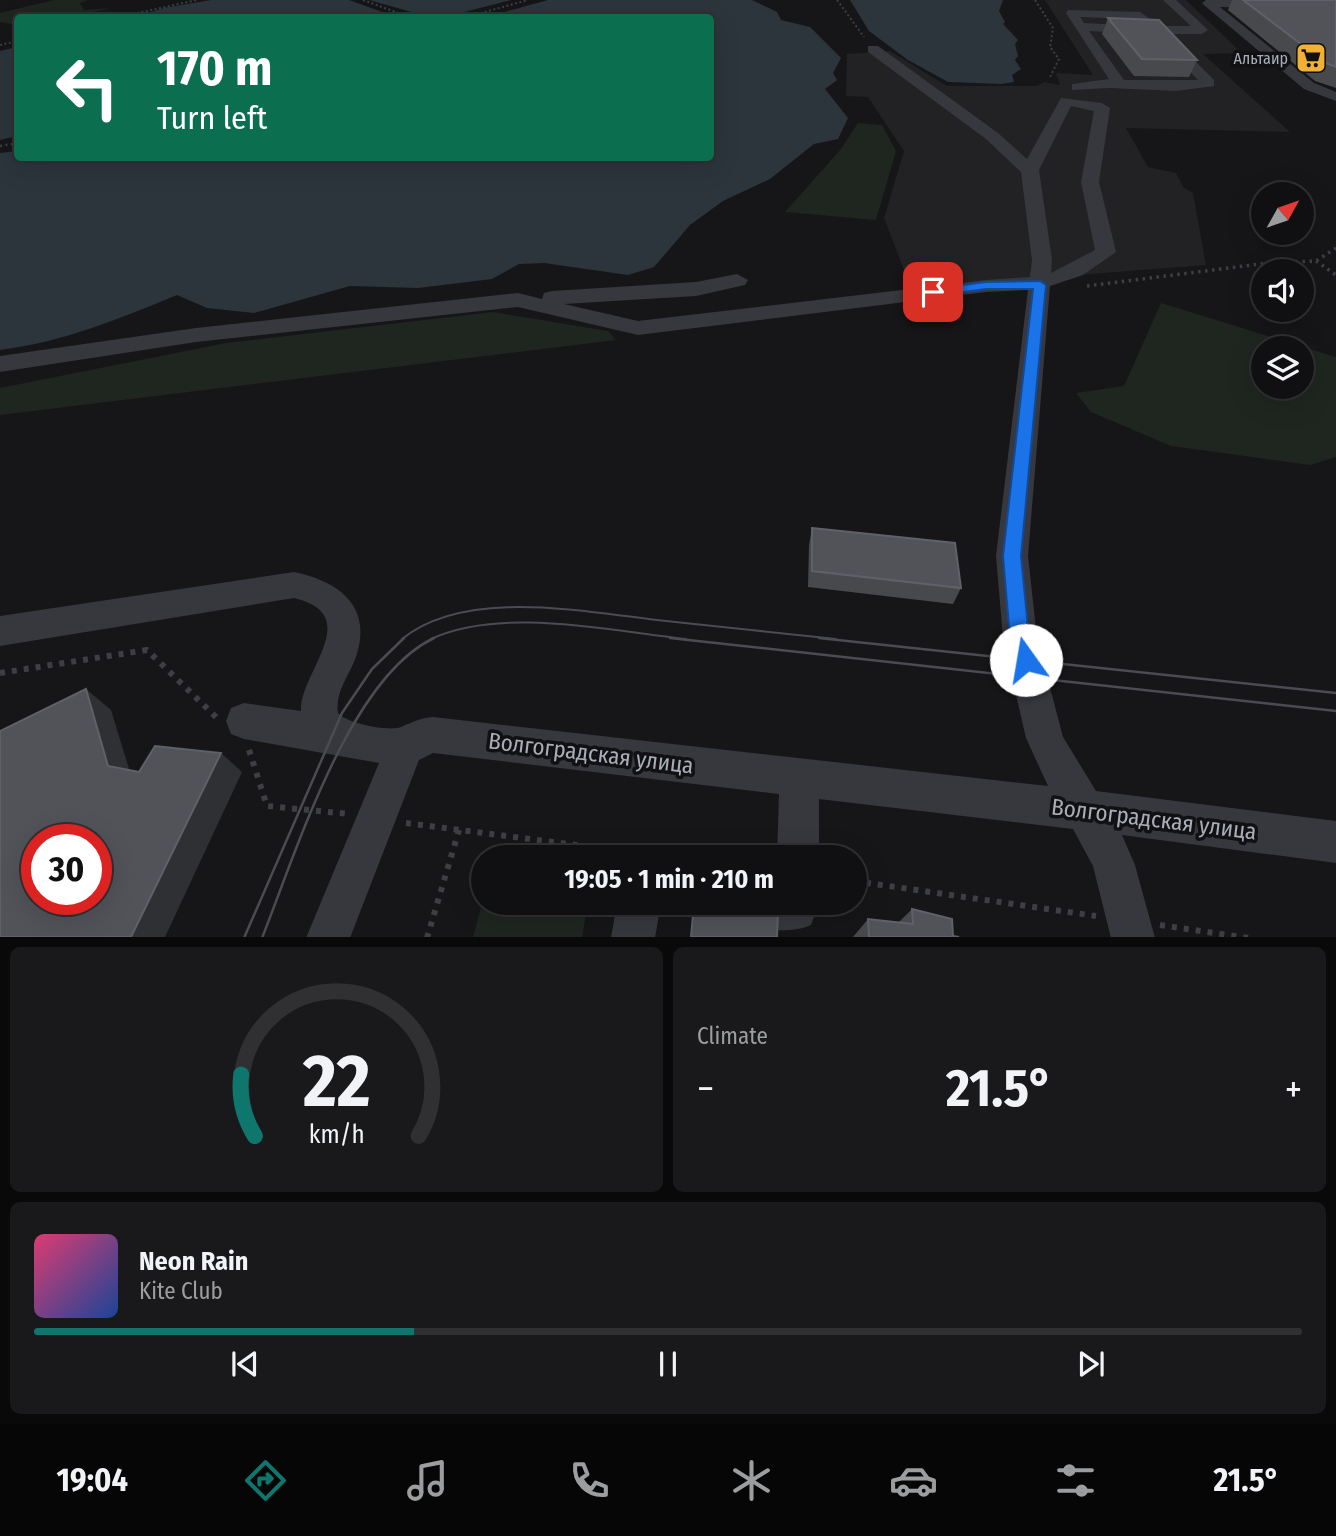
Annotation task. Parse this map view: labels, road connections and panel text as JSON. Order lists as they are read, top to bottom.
{
  "streets": {
    "street": ["Волгоградская улица"]
  },
  "places": {
    "supermarket": ["Альтаир"]
  },
  "north": "top right",
  "page": {
    "turn": ["170 m", "Turn left"],
    "limit": "30",
    "trip": "19:05 · 1 min · 210 m",
    "tile": "Climate",
    "heat": ["−", "21.5°", "+"],
    "song": ["Neon Rain", "Kite Club"],
    "tabs": ["19:04", "21.5°"],
    "gauge": ["22", "km/h"]
  }
}
